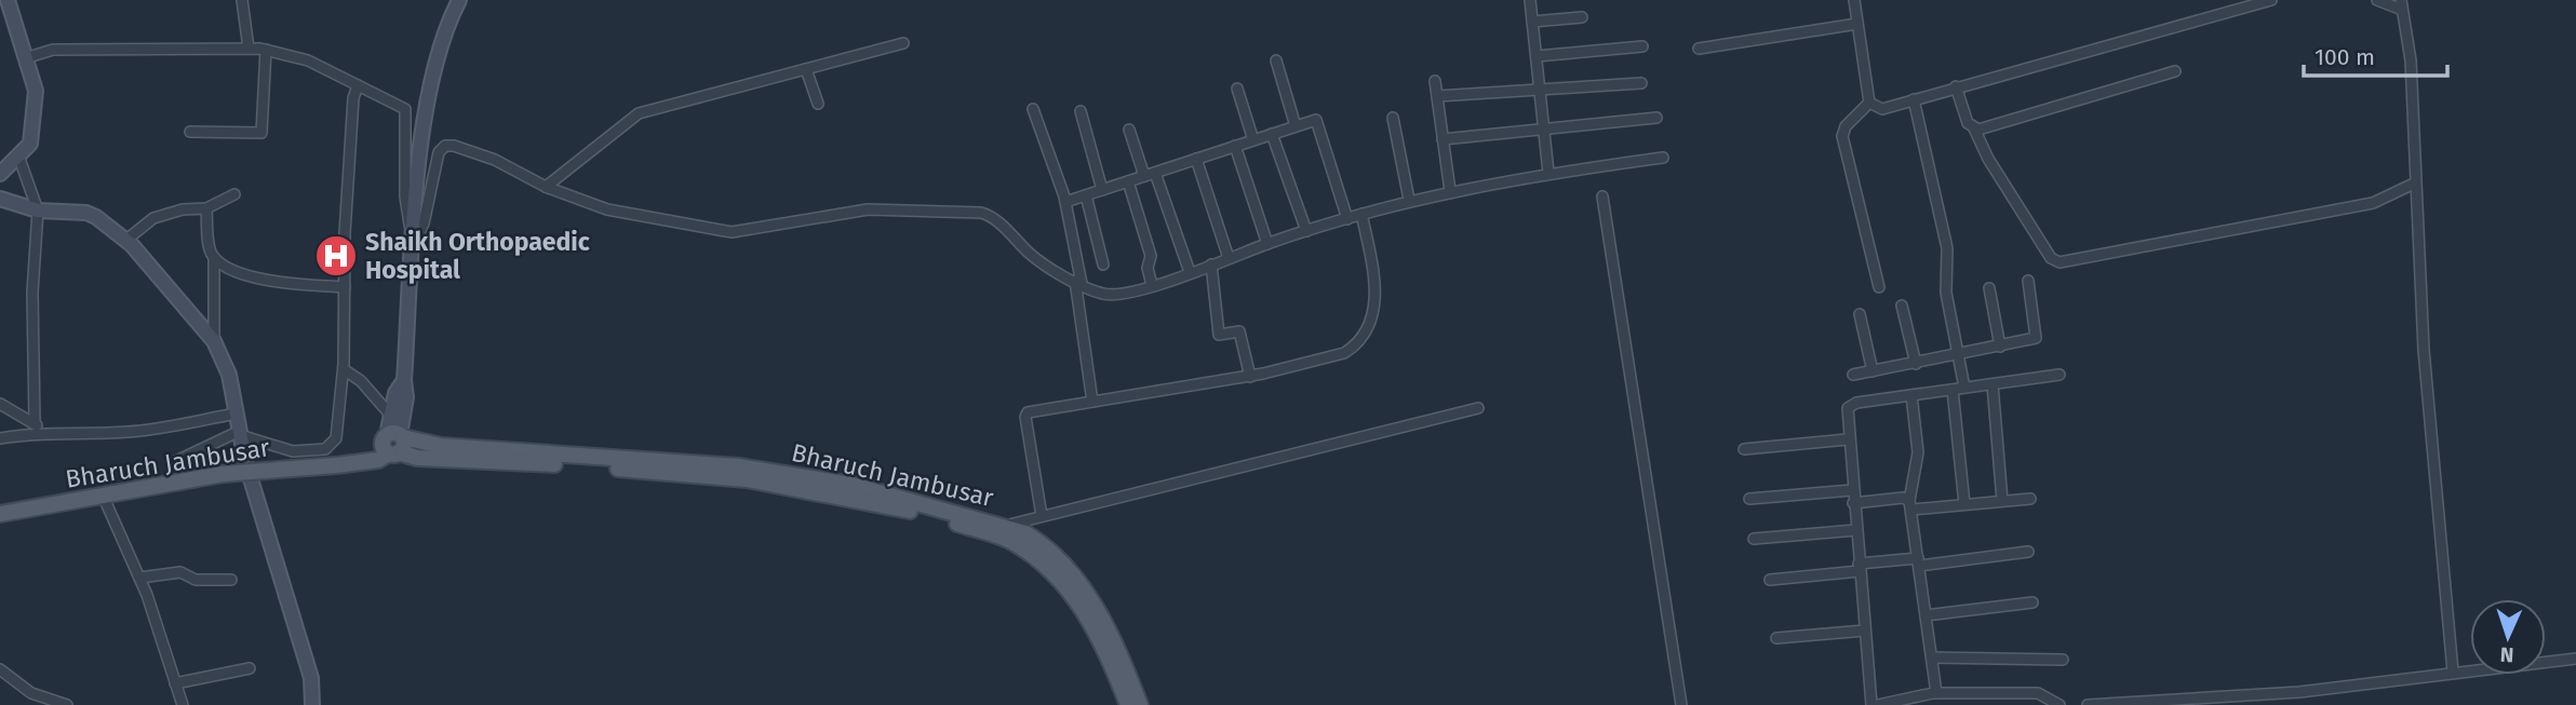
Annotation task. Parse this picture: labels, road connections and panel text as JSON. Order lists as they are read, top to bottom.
{
  "streets": {
    "main road": ["Bharuch Jambusar"]
  },
  "places": {
    "hospital": ["Shaikh Orthopaedic Hospital"]
  },
  "scale_bar": "100 m",
  "north": "bottom"
}
